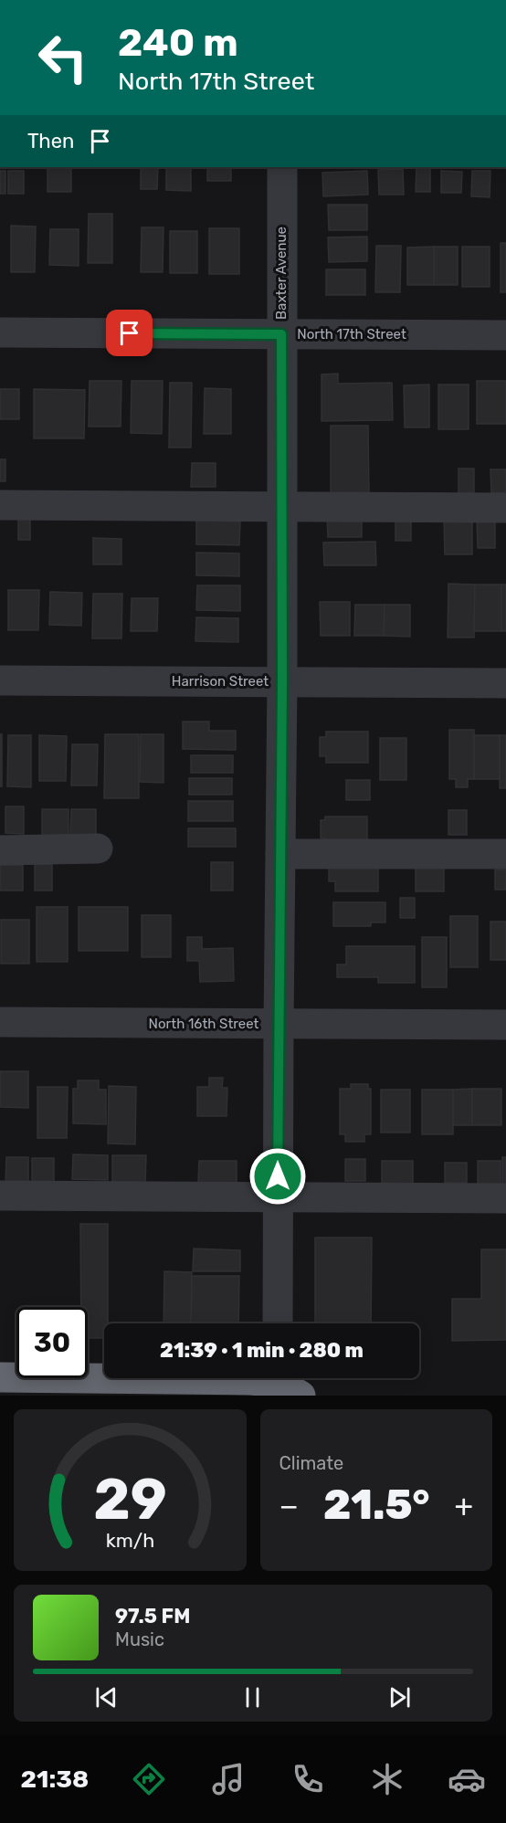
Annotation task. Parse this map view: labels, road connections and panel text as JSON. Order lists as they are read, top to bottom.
{
  "streets": {
    "street": [
      "Baxter Avenue",
      "North 17th Street",
      "Harrison Street",
      "North 16th Street"
    ]
  },
  "crossings": [
    ["Baxter Avenue", "North 17th Street"],
    ["Baxter Avenue", "Harrison Street"],
    ["Baxter Avenue", "North 16th Street"]
  ],
  "page": {
    "turn": ["240 m", "North 17th Street"],
    "then": "Then",
    "limit": "30",
    "trip": "21:39 · 1 min · 280 m",
    "tile": "Climate",
    "heat": ["−", "21.5°", "+"],
    "song": ["97.5 FM", "Music"],
    "tabs": "21:38",
    "gauge": ["29", "km/h"]
  }
}
